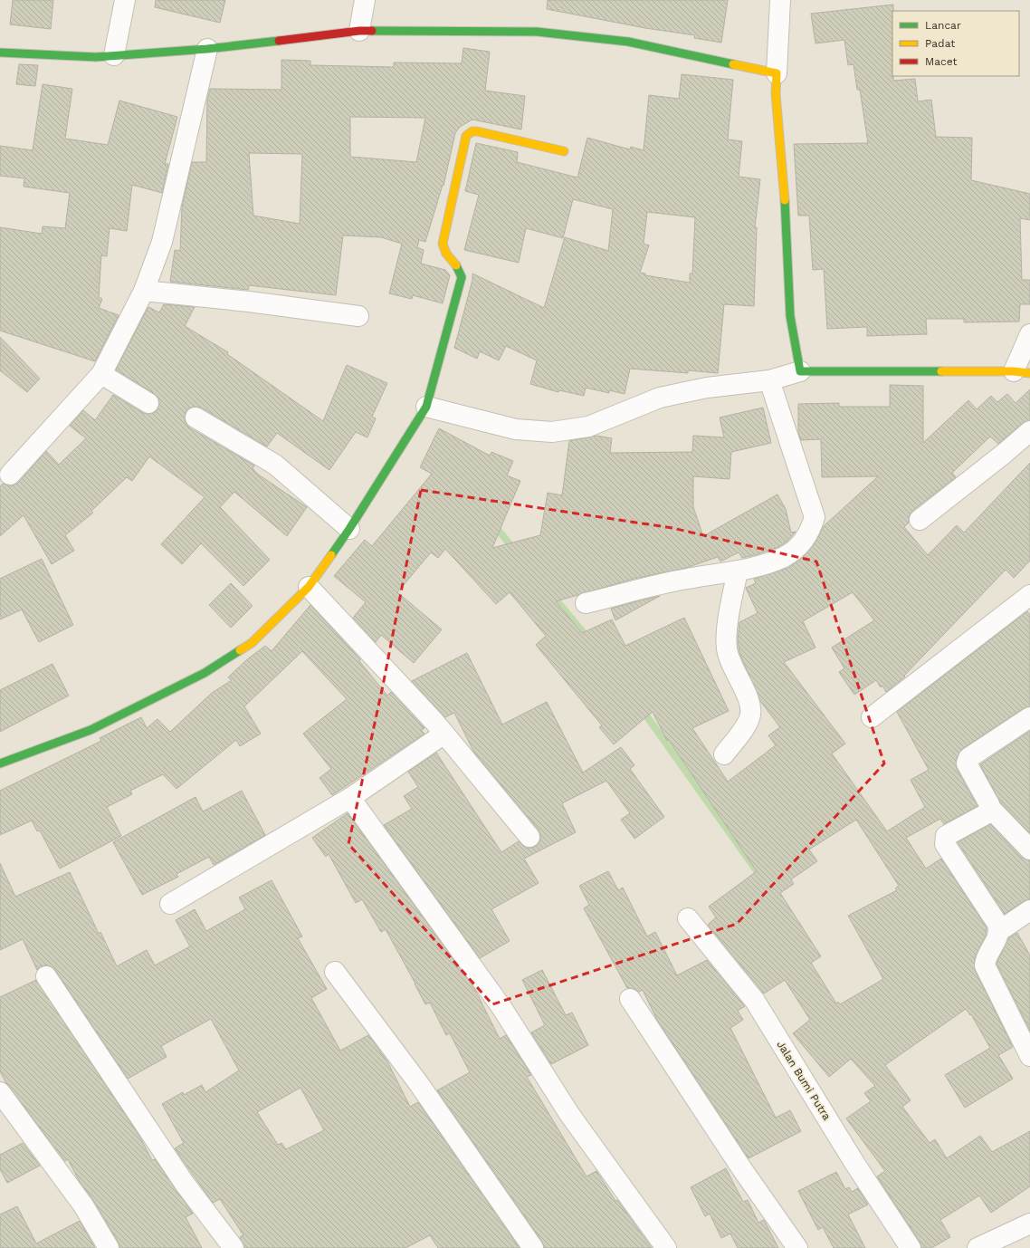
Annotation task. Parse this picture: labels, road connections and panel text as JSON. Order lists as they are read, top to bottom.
{
  "streets": {
    "street": ["Jalan Bumi Putra"]
  },
  "legend": ["Lancar", "Padat", "Macet"]
}
